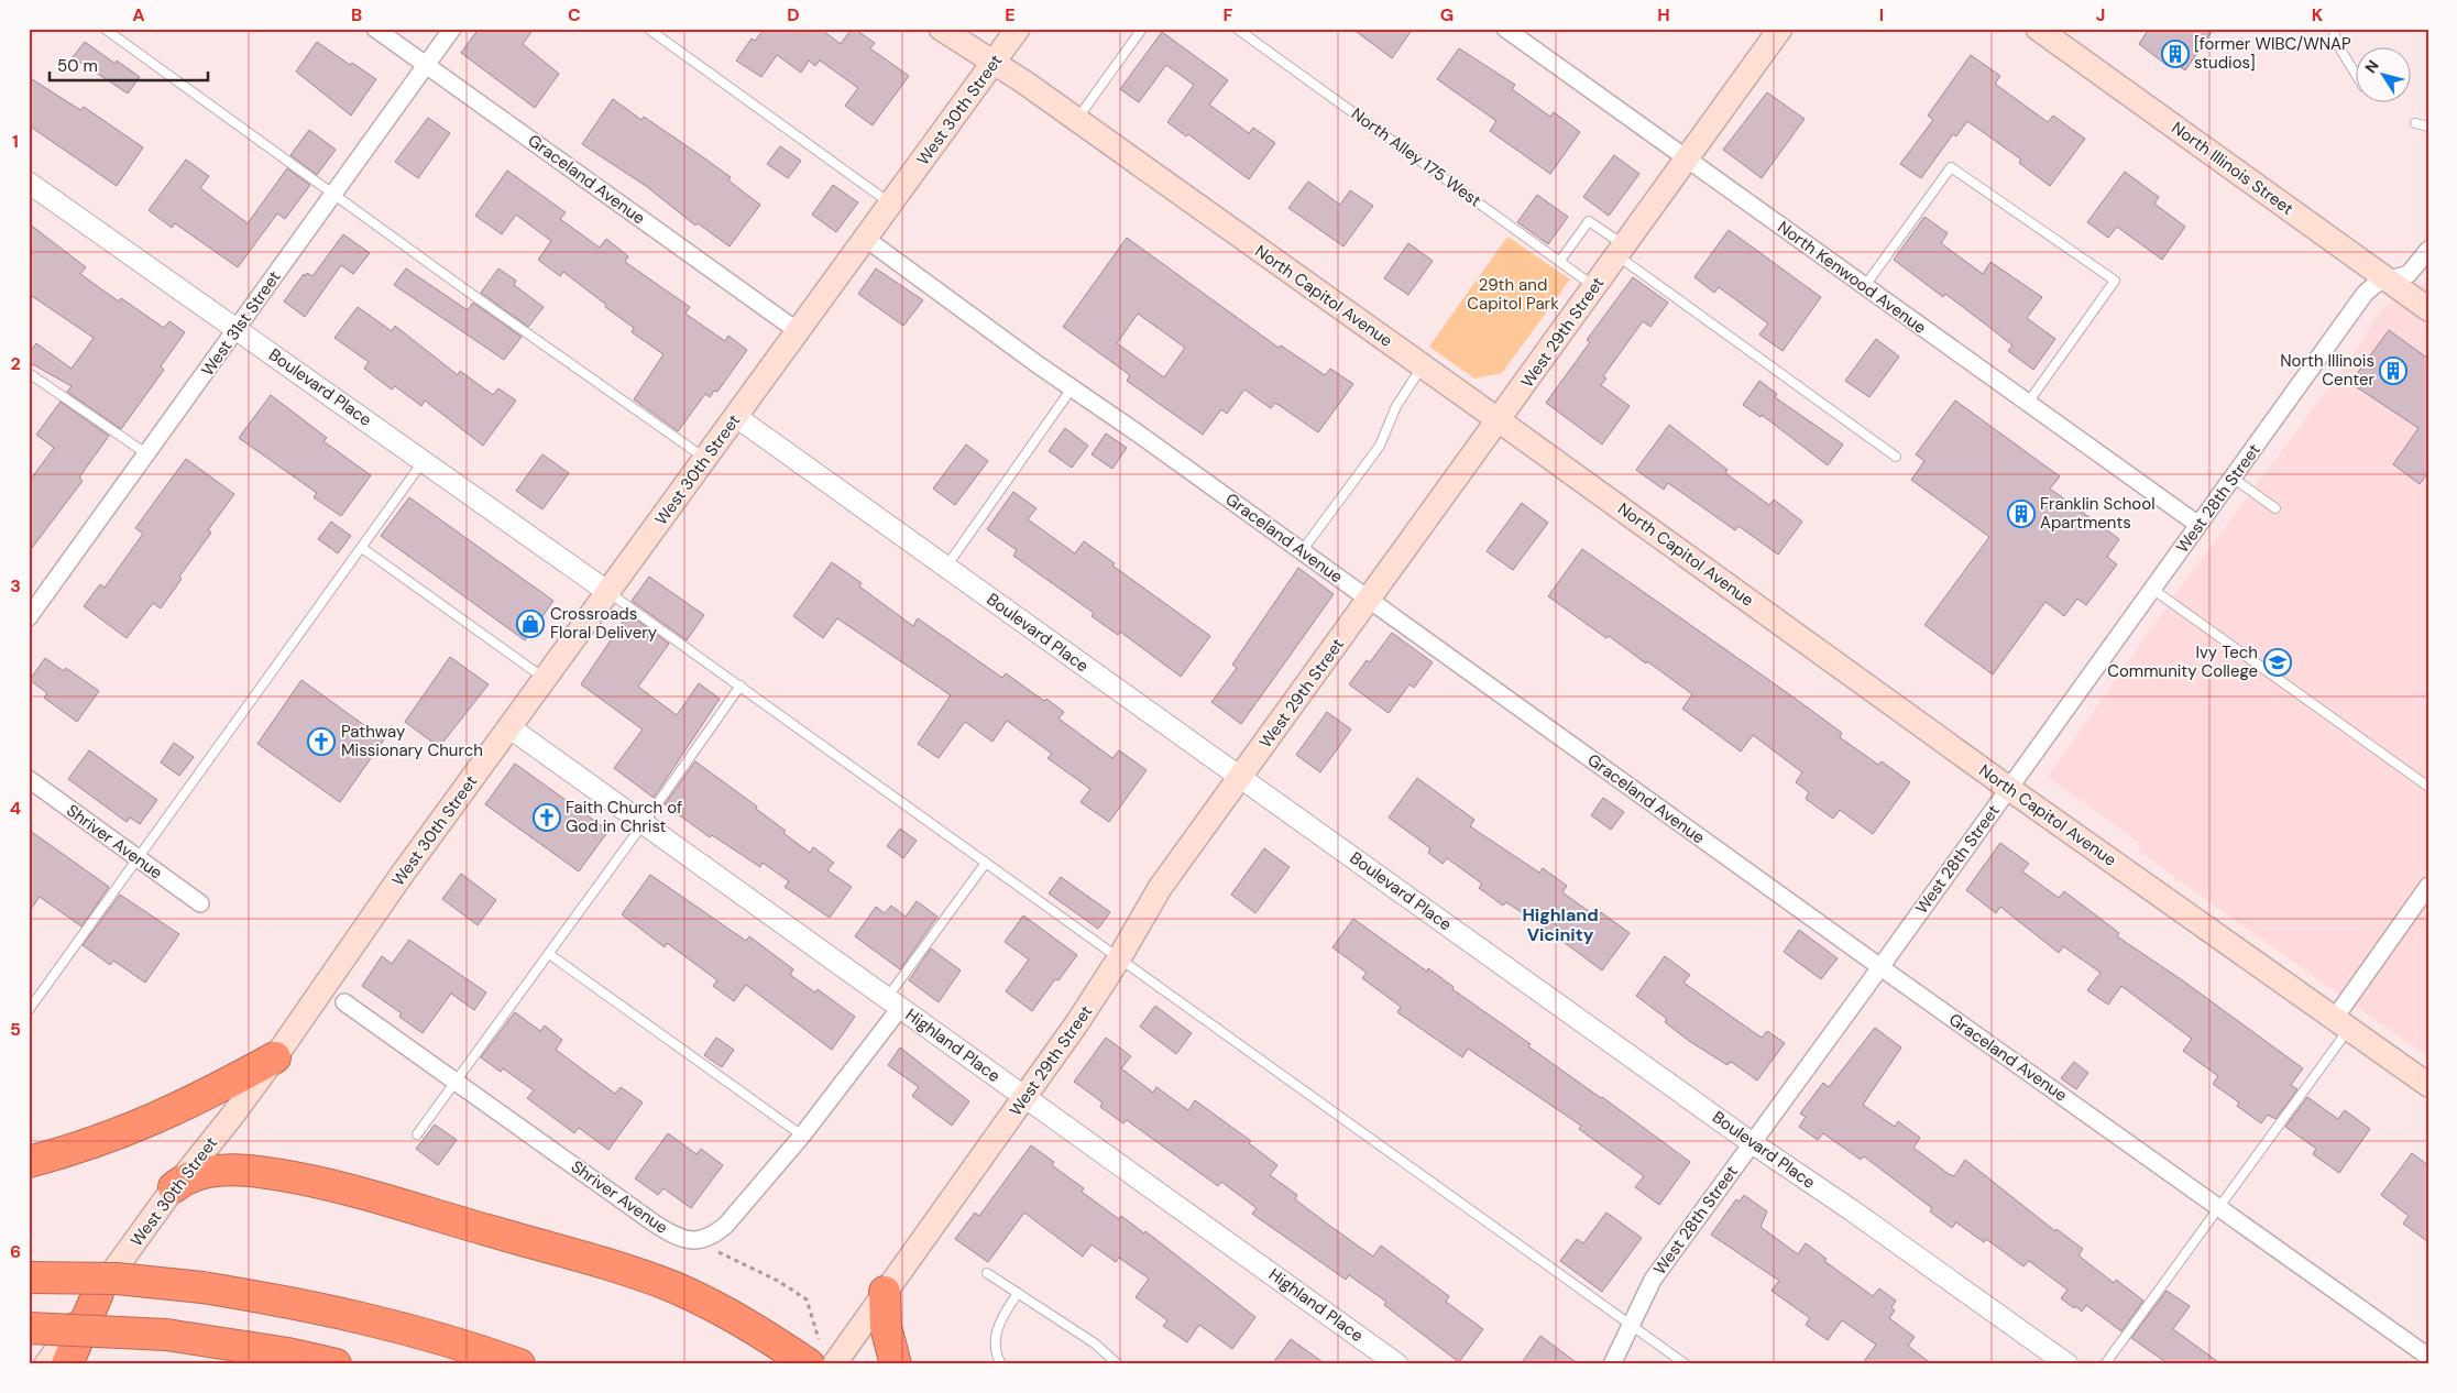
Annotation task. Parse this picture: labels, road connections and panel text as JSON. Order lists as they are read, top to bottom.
{
  "streets": {
    "main road": [
      "West 30th Street",
      "North Illinois Street",
      "North Capitol Avenue",
      "West 29th Street"
    ],
    "street": [
      "Graceland Avenue",
      "North Kenwood Avenue",
      "West 31st Street",
      "Boulevard Place",
      "West 28th Street",
      "Shriver Avenue",
      "Highland Place"
    ],
    "lane": ["North Alley 175 West"]
  },
  "crossings": [
    ["West 30th Street", "Graceland Avenue"],
    ["West 30th Street", "North Capitol Avenue"],
    ["West 30th Street", "Boulevard Place"],
    ["West 30th Street", "Highland Place"],
    ["North Alley 175 West", "West 29th Street"],
    ["North Illinois Street", "West 28th Street"],
    ["Graceland Avenue", "West 31st Street"],
    ["Graceland Avenue", "West 29th Street"],
    ["Graceland Avenue", "West 28th Street"],
    ["North Kenwood Avenue", "West 29th Street"],
    ["North Kenwood Avenue", "West 28th Street"],
    ["North Capitol Avenue", "West 29th Street"],
    ["North Capitol Avenue", "West 28th Street"],
    ["West 31st Street", "Boulevard Place"],
    ["West 29th Street", "Boulevard Place"],
    ["West 29th Street", "Highland Place"],
    ["Boulevard Place", "West 28th Street"]
  ],
  "districts": ["Highland Vicinity"],
  "parks": ["29th and Capitol Park"],
  "places": {
    "building": ["[former WIBC/WNAP studios]", "North Illinois Center", "Franklin School Apartments"],
    "shop": ["Crossroads Floral Delivery"],
    "school or university": ["Ivy Tech Community College"],
    "church": ["Pathway Missionary Church", "Faith Church of God in Christ"]
  },
  "scale_bar": "50 m",
  "north": "top left",
  "grid": {
    "columns": [
      "A",
      "B",
      "C",
      "D",
      "E",
      "F",
      "G",
      "H",
      "I",
      "J",
      "K"
    ],
    "rows": [
      "1",
      "2",
      "3",
      "4",
      "5",
      "6"
    ]
  }
}
